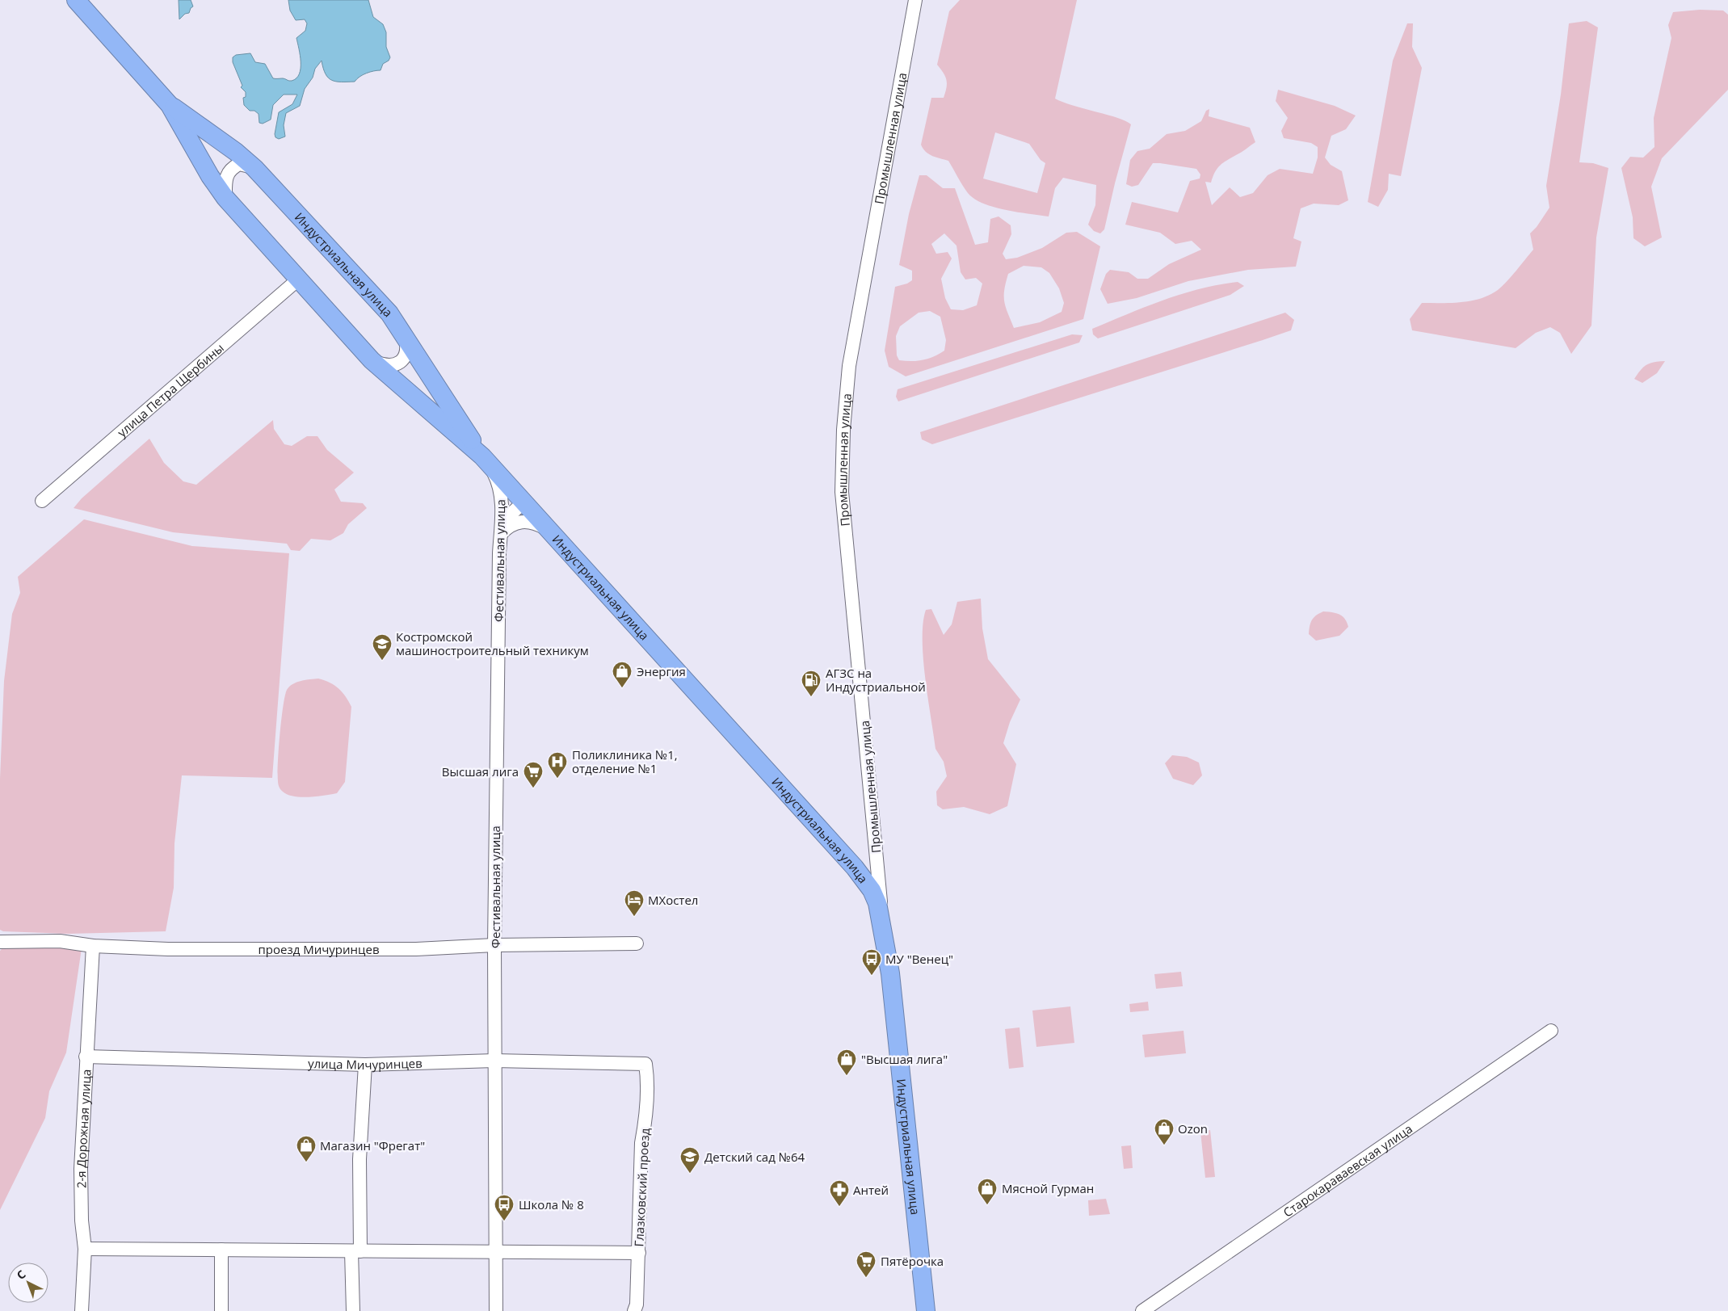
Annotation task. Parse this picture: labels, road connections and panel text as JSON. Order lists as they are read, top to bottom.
{
  "streets": {
    "highway": ["Индустриальная улица"],
    "street": [
      "Промышленная улица",
      "улица Петра Щербины",
      "Фестивальная улица",
      "проезд Мичуринцев",
      "улица Мичуринцев",
      "2-я Дорожная улица",
      "Старокараваевская улица",
      "Глазковский проезд"
    ]
  },
  "crossings": [
    ["Промышленная улица", "Индустриальная улица"],
    ["Индустриальная улица", "улица Петра Щербины"],
    ["Индустриальная улица", "Фестивальная улица"],
    ["Фестивальная улица", "проезд Мичуринцев"],
    ["Фестивальная улица", "улица Мичуринцев"],
    ["проезд Мичуринцев", "2-я Дорожная улица"],
    ["улица Мичуринцев", "2-я Дорожная улица"],
    ["улица Мичуринцев", "Глазковский проезд"]
  ],
  "places": {
    "school or university": ["Костромской машиностроительный техникум", "Детский сад №64"],
    "shop": [
      "Энергия",
      "\"Высшая лига\"",
      "Ozon",
      "Магазин \"Фрегат\"",
      "Мясной Гурман"
    ],
    "fuel station": ["АГЗС на Индустриальной"],
    "hospital": ["Поликлиника №1, отделение №1"],
    "supermarket": ["Высшая лига", "Пятёрочка"],
    "hotel": ["МХостел"],
    "bus stop": ["МУ \"Венец\"", "Школа № 8"],
    "pharmacy": ["Антей"]
  },
  "north": "top left"
}
